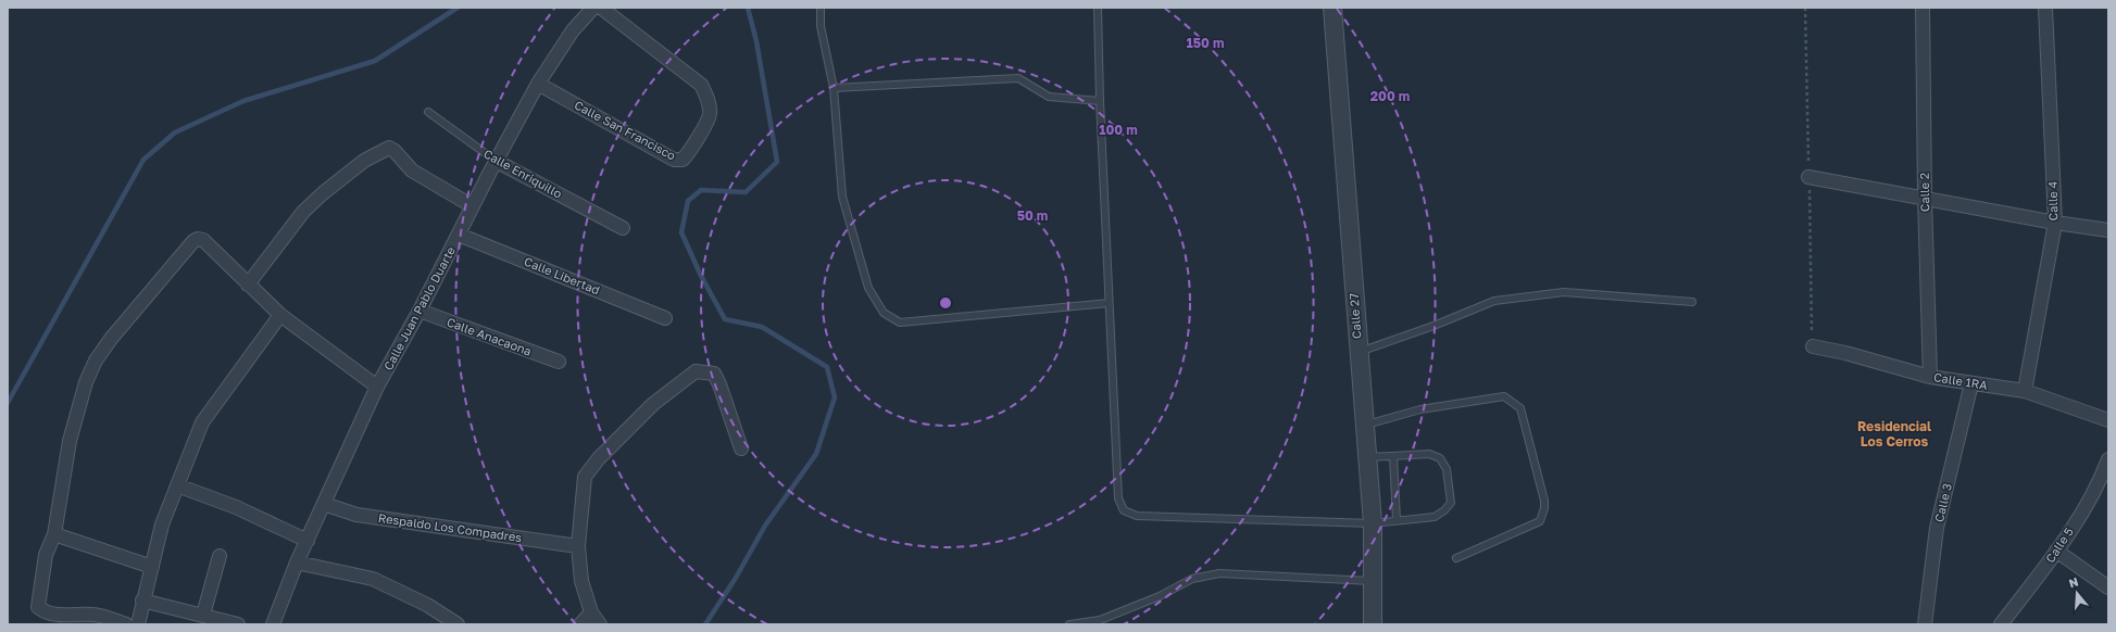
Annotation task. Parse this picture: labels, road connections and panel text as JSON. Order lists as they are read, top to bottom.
{
  "streets": {
    "street": [
      "Calle San Francisco",
      "Calle Enriquillo",
      "Calle 2",
      "Calle 4",
      "Calle Libertad",
      "Calle Juan Pablo Duarte",
      "Calle 27",
      "Calle Anacaona",
      "Calle 1RA",
      "Calle 3",
      "Respaldo Los Compadres",
      "Calle 5"
    ]
  },
  "crossings": [
    ["Calle San Francisco", "Calle Juan Pablo Duarte"],
    ["Calle Enriquillo", "Calle Juan Pablo Duarte"],
    ["Calle 2", "Calle 1RA"],
    ["Calle 4", "Calle 1RA"],
    ["Calle Libertad", "Calle Juan Pablo Duarte"],
    ["Calle Juan Pablo Duarte", "Calle Anacaona"],
    ["Calle Juan Pablo Duarte", "Respaldo Los Compadres"],
    ["Calle 1RA", "Calle 3"]
  ],
  "districts": ["Residencial Los Cerros"],
  "north": "top",
  "rings": [
    "150 m",
    "200 m",
    "100 m",
    "50 m"
  ]
}
